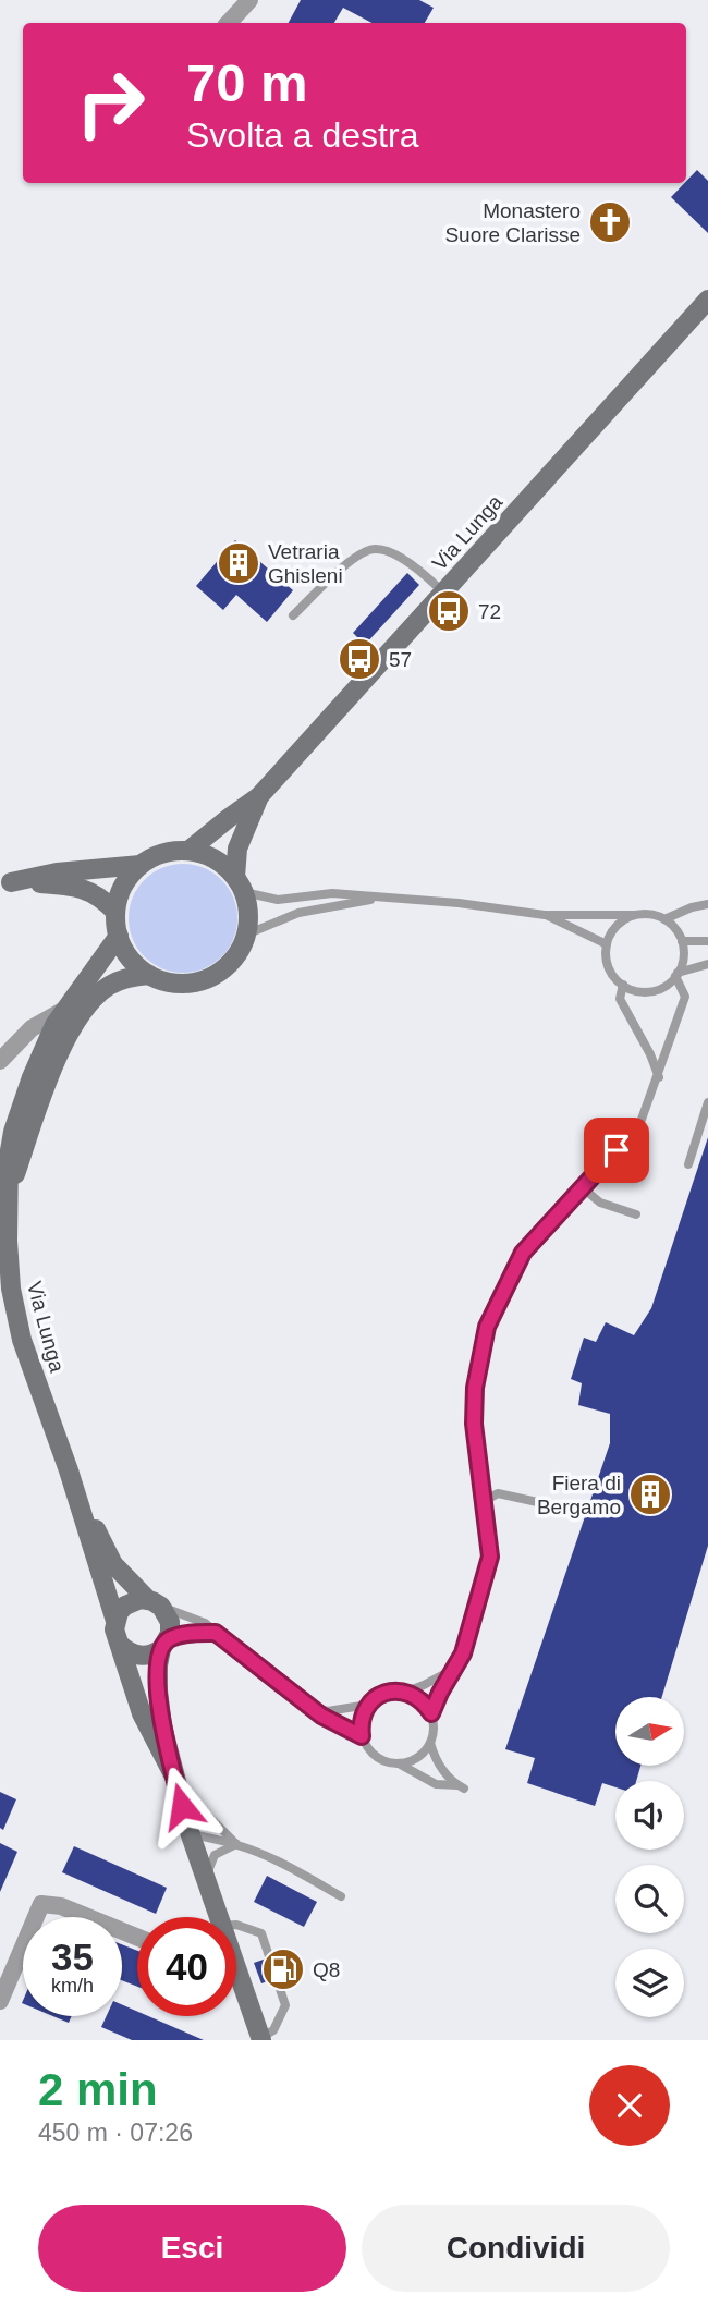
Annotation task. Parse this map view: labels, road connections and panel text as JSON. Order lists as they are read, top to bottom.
{
  "streets": {
    "street": ["Via Lunga"]
  },
  "places": {
    "church": ["Monastero Suore Clarisse"],
    "building": ["Vetraria Ghisleni", "Fiera di Bergamo"],
    "bus stop": ["72", "57"],
    "fuel station": ["Q8"]
  },
  "north": "right",
  "page": {
    "turn": ["70 m", "Svolta a destra"],
    "speed": "35 km/h",
    "limit": "40",
    "heading": ["2 min", "450 m · 07:26"],
    "buttons": ["Esci", "Condividi"]
  }
}
